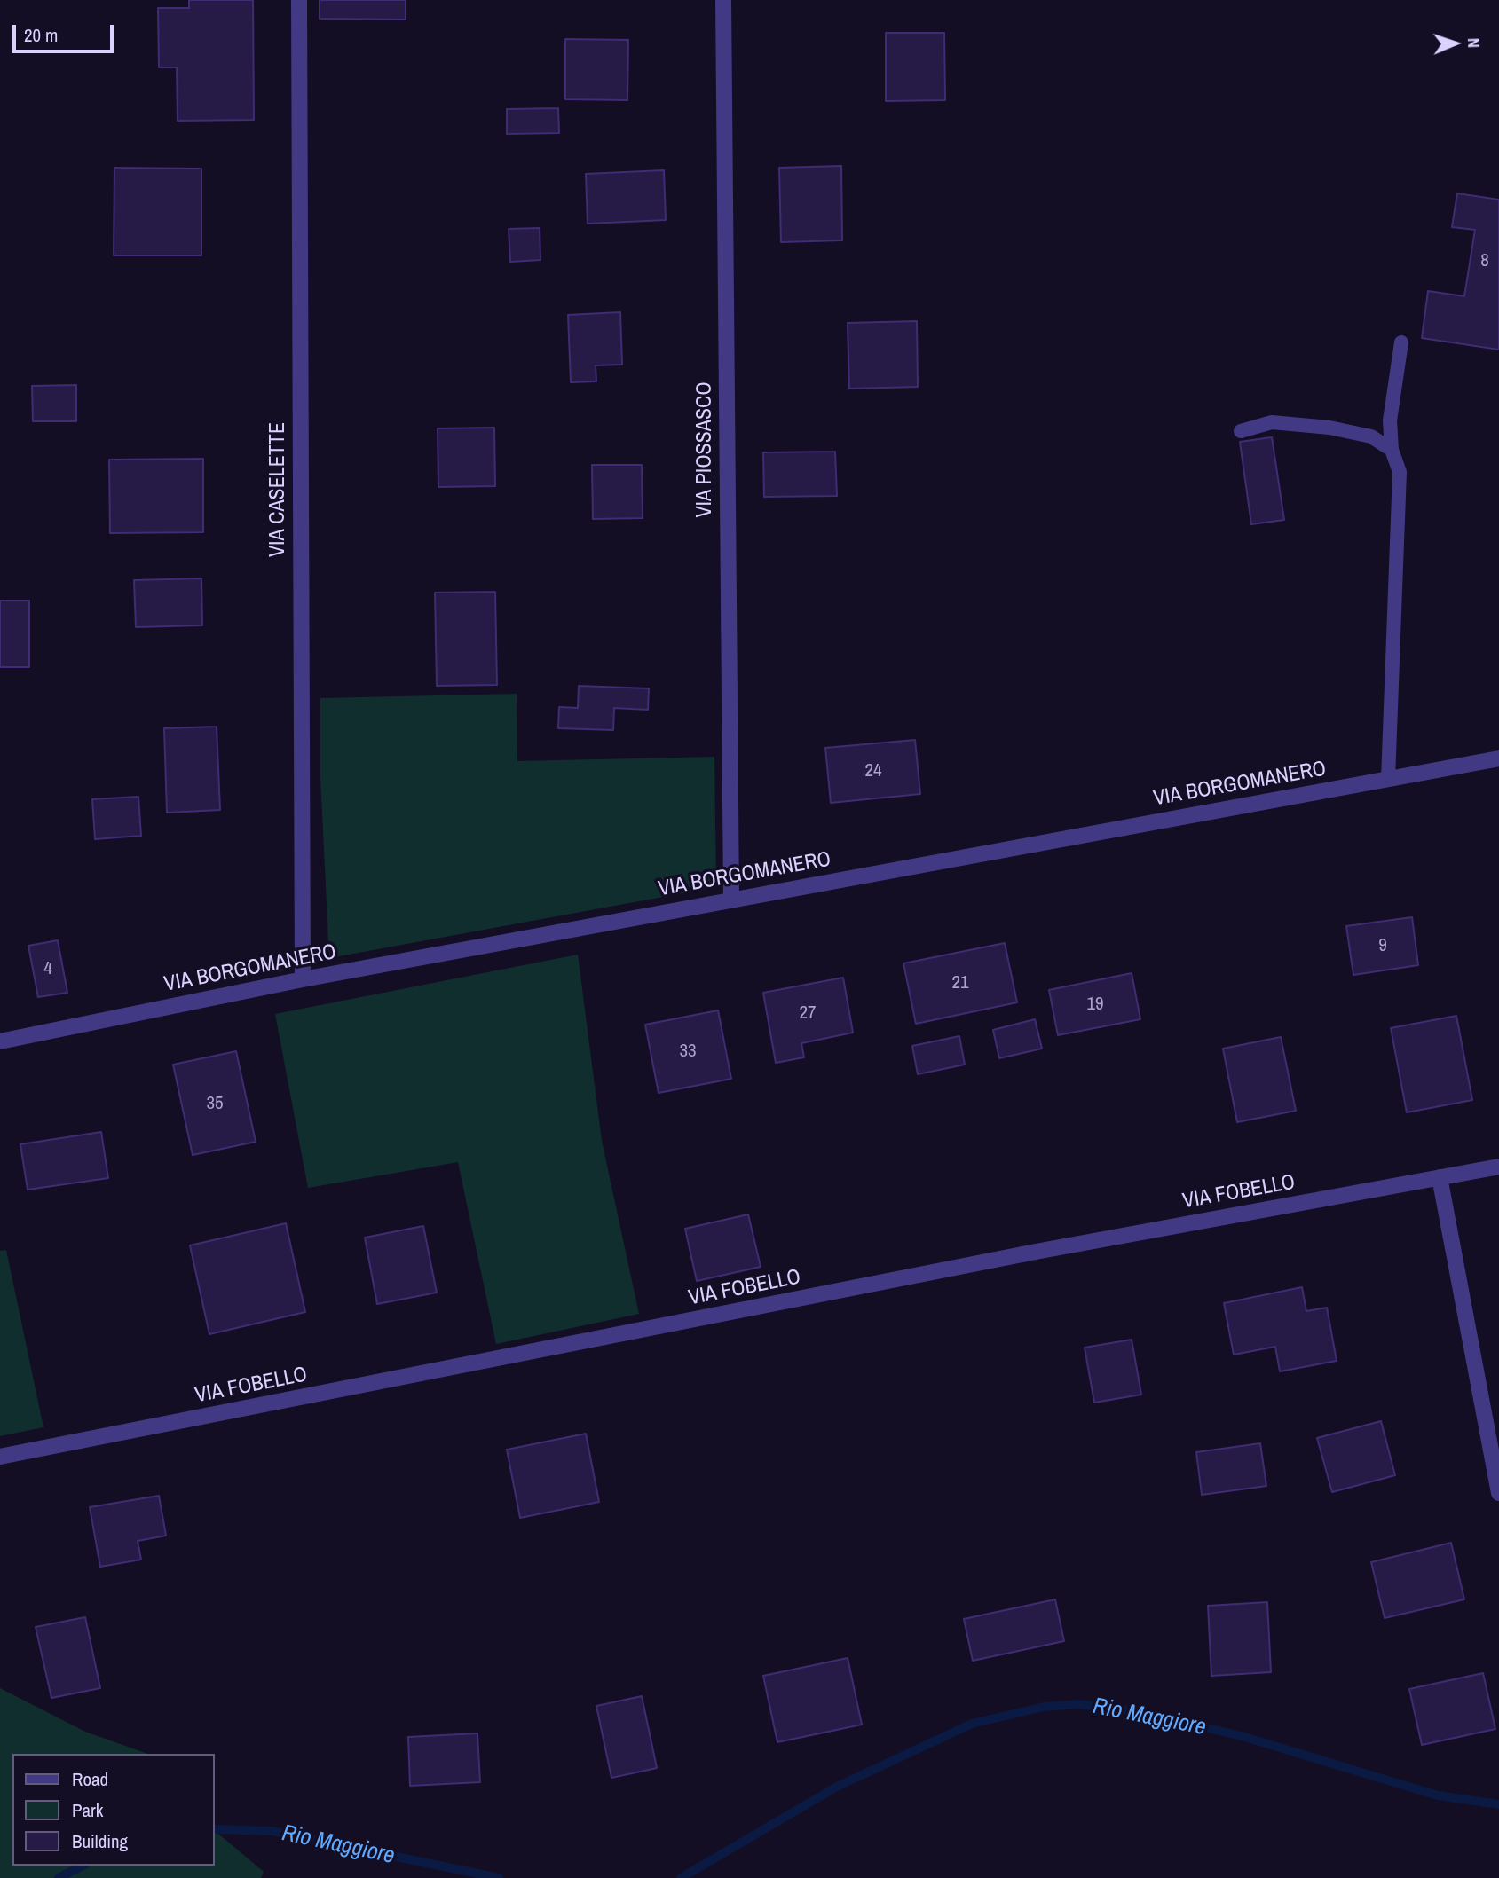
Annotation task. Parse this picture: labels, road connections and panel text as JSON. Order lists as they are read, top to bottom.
{
  "streets": {
    "street": [
      "VIA PIOSSASCO",
      "VIA CASELETTE",
      "VIA BORGOMANERO",
      "VIA FOBELLO"
    ]
  },
  "crossings": [
    ["VIA PIOSSASCO", "VIA BORGOMANERO"],
    ["VIA CASELETTE", "VIA BORGOMANERO"]
  ],
  "water": ["Rio Maggiore"],
  "house_numbers": [
    "8",
    "24",
    "9",
    "4",
    "21",
    "19",
    "27",
    "33",
    "35"
  ],
  "legend": ["Road", "Park", "Building"],
  "scale_bar": "20 m",
  "north": "right"
}
